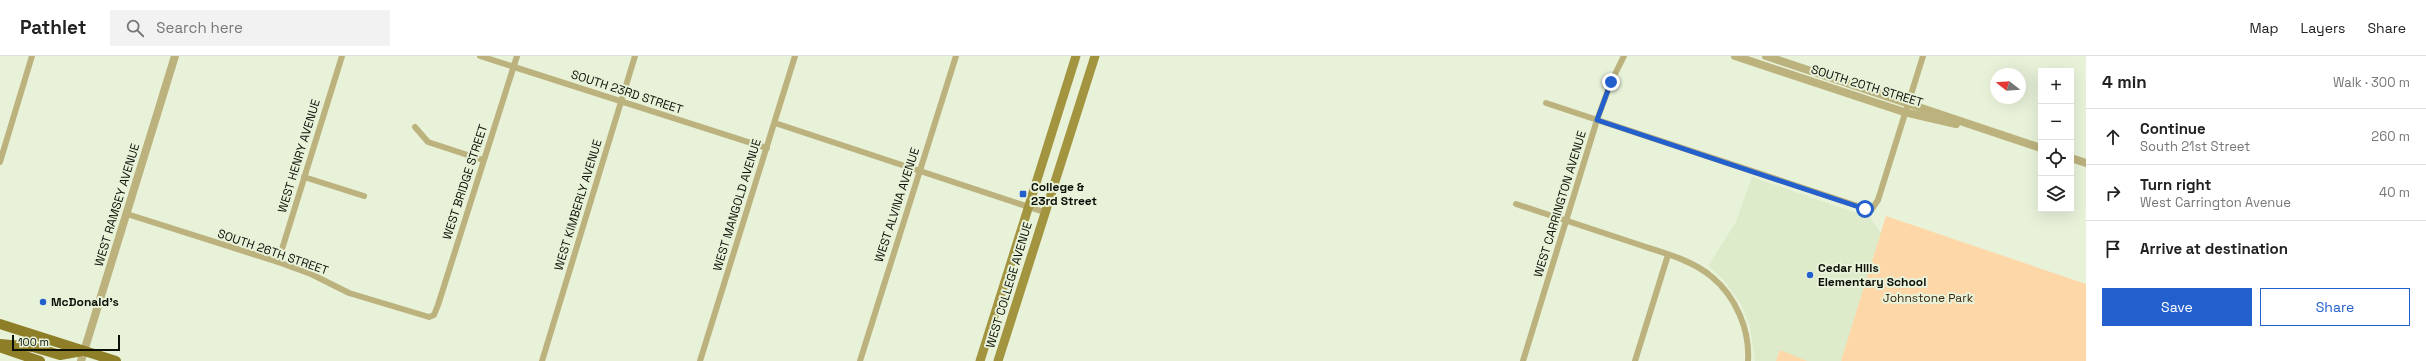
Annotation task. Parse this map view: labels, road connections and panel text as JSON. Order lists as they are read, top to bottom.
{
  "streets": {
    "main road": ["WEST COLLEGE AVENUE"],
    "street": [
      "SOUTH 20TH STREET",
      "SOUTH 23RD STREET",
      "WEST HENRY AVENUE",
      "WEST BRIDGE STREET",
      "WEST CARRINGTON AVENUE",
      "WEST RAMSEY AVENUE",
      "WEST KIMBERLY AVENUE",
      "WEST MANGOLD AVENUE",
      "WEST ALVINA AVENUE",
      "SOUTH 26TH STREET"
    ]
  },
  "crossings": [
    ["SOUTH 23RD STREET", "WEST BRIDGE STREET"],
    ["SOUTH 23RD STREET", "WEST KIMBERLY AVENUE"],
    ["SOUTH 23RD STREET", "WEST MANGOLD AVENUE"],
    ["WEST HENRY AVENUE", "SOUTH 26TH STREET"],
    ["WEST BRIDGE STREET", "SOUTH 26TH STREET"],
    ["WEST RAMSEY AVENUE", "SOUTH 26TH STREET"]
  ],
  "parks": ["Johnstone Park"],
  "places": {
    "transit": ["College & 23rd Street"],
    "other": ["Cedar Hills Elementary School", "McDonald's"]
  },
  "scale_bar": "100 m",
  "north": "left",
  "page": {
    "header": "Pathlet",
    "search": "Search here",
    "nav": ["Map", "Layers", "Share"],
    "heading": ["4 min", "Walk · 300 m"],
    "map_buttons": ["+", "−"],
    "list": [
      ["Continue", "South 21st Street", "260 m"],
      ["Turn right", "West Carrington Avenue", "40 m"],
      "Arrive at destination"
    ],
    "buttons": ["Save", "Share"],
    "scale": "100 m"
  }
}
